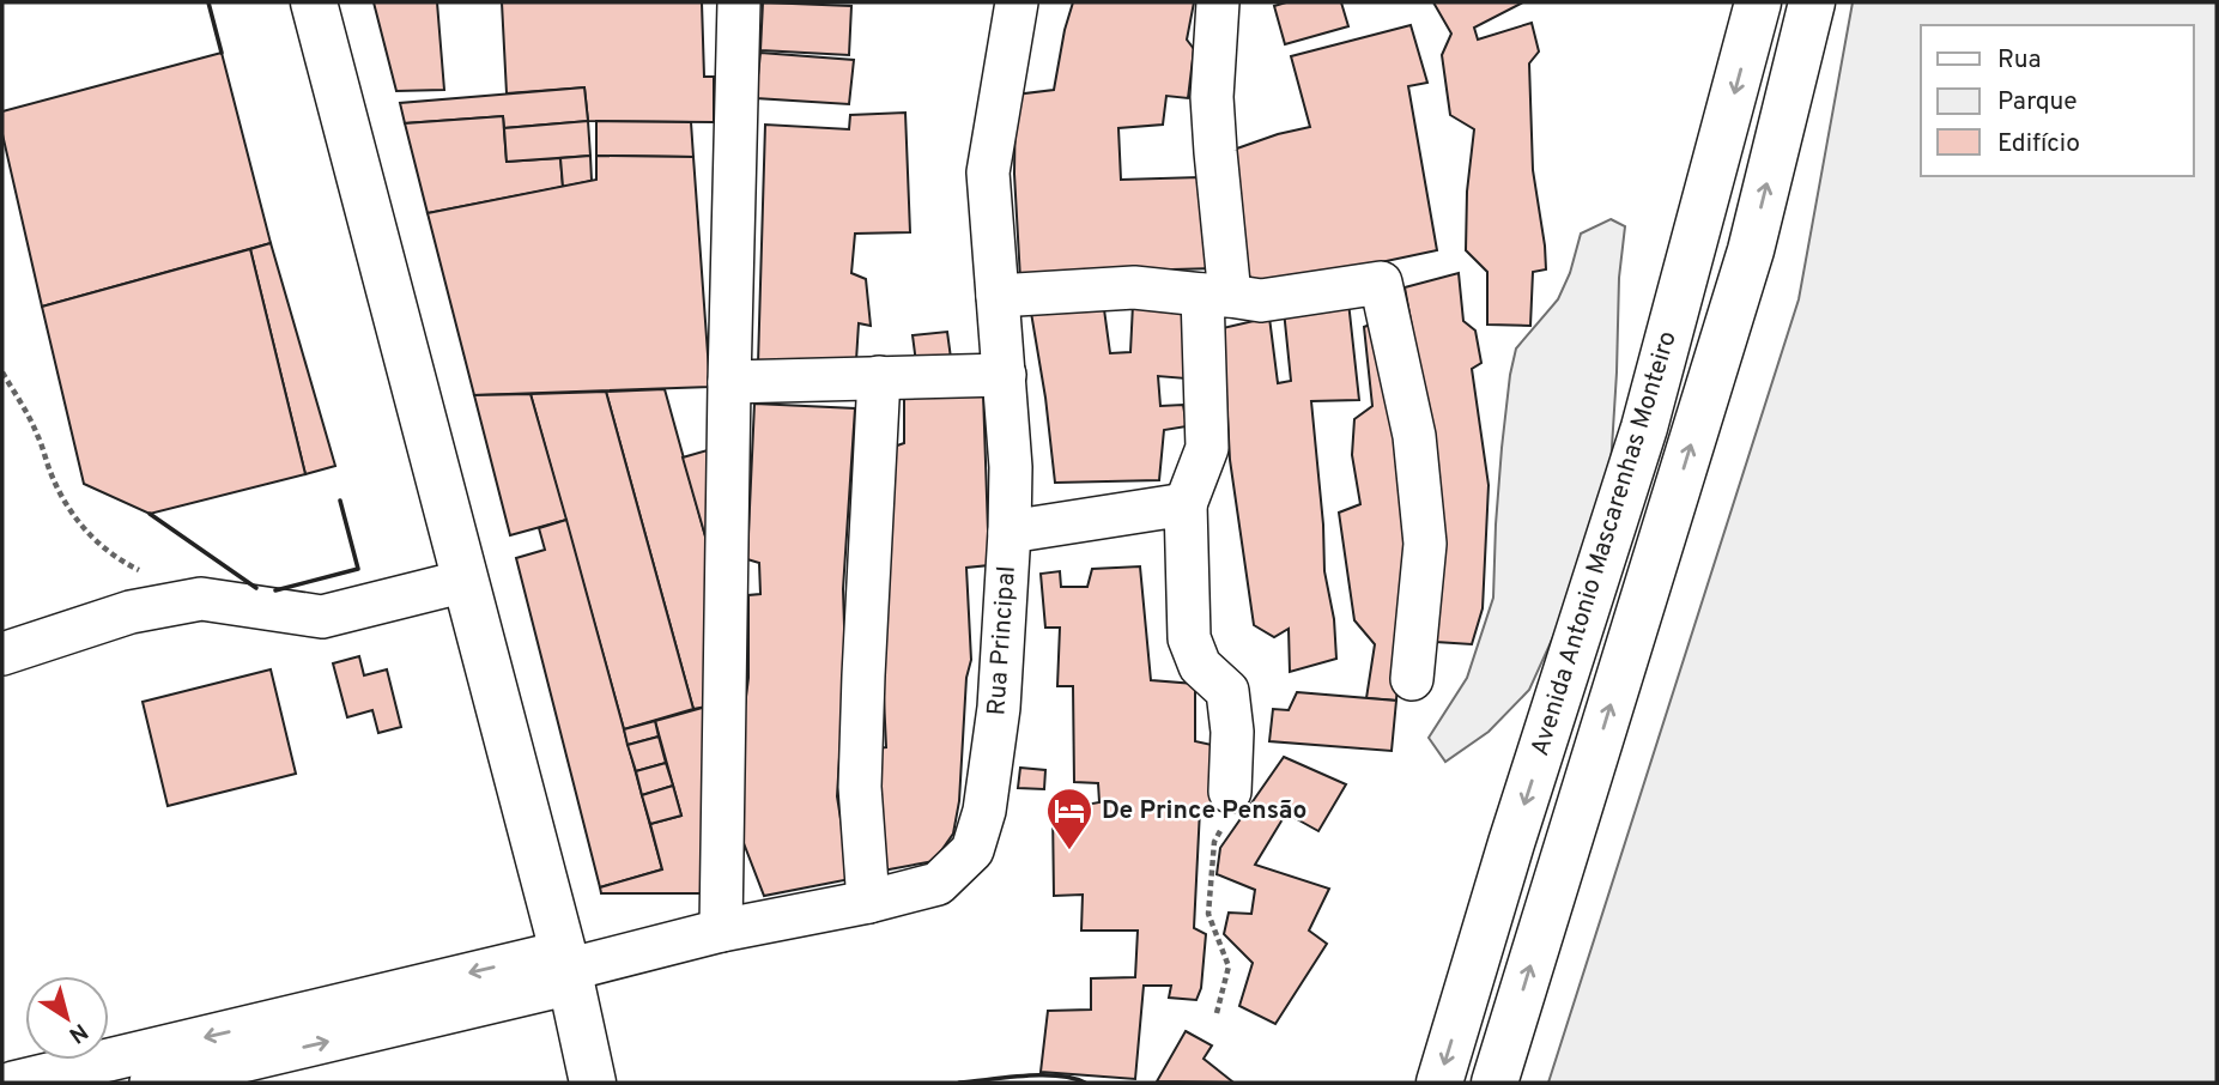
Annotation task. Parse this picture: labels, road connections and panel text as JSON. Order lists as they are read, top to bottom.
{
  "streets": {
    "main road": ["Avenida Antonio Mascarenhas Monteiro"],
    "street": ["Rua Principal"]
  },
  "places": {
    "hotel": ["De Prince Pensão"]
  },
  "legend": ["Rua", "Parque", "Edifício"],
  "north": "bottom right"
}
